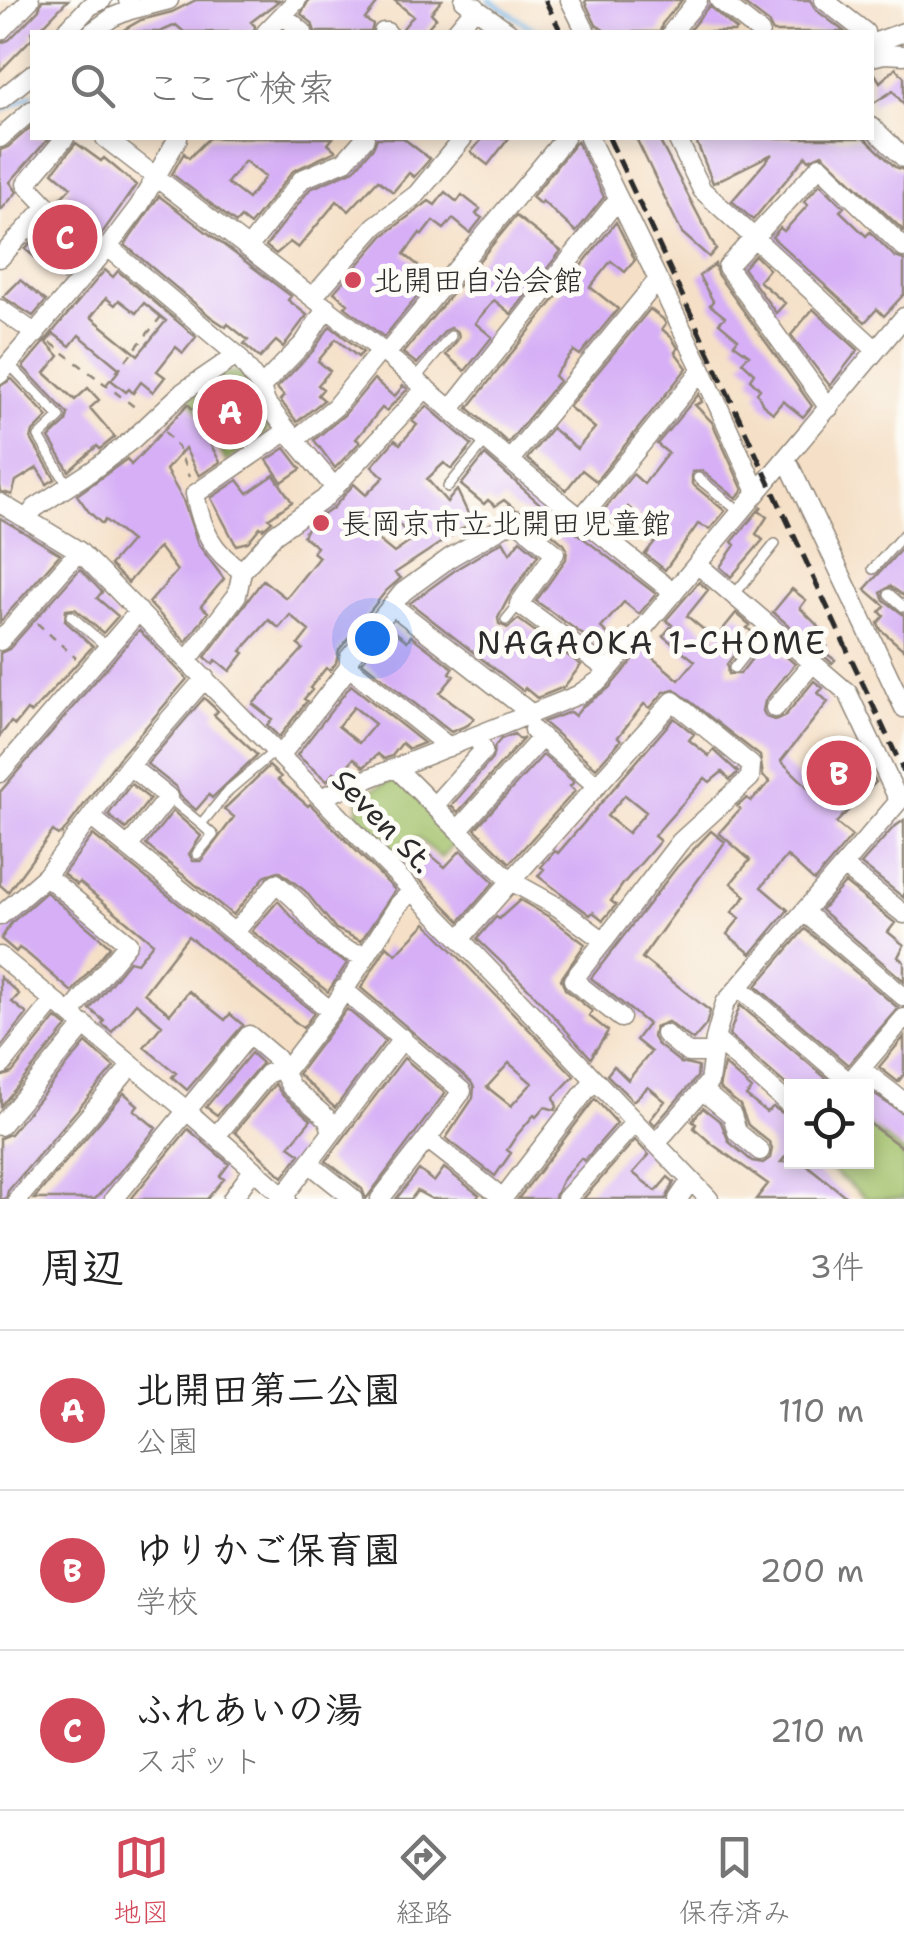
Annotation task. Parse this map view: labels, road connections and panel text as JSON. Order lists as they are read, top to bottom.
{
  "streets": {
    "street": ["Seven St."]
  },
  "districts": ["NAGAOKA 1-CHOME"],
  "places": ["北開田自治会館", "長岡京市立北開田児童館"],
  "page": {
    "search": "ここで検索",
    "pins": ["C", "A", "B"],
    "heading": ["周辺", "3件"],
    "list": [
      {
        "mark": "A",
        "name": "北開田第二公園",
        "note": "公園",
        "value": "110 m"
      },
      {
        "mark": "B",
        "name": "ゆりかご保育園",
        "note": "学校",
        "value": "200 m"
      },
      {
        "mark": "C",
        "name": "ふれあいの湯",
        "note": "スポット",
        "value": "210 m"
      }
    ],
    "nav": ["地図", "経路", "保存済み"]
  }
}
